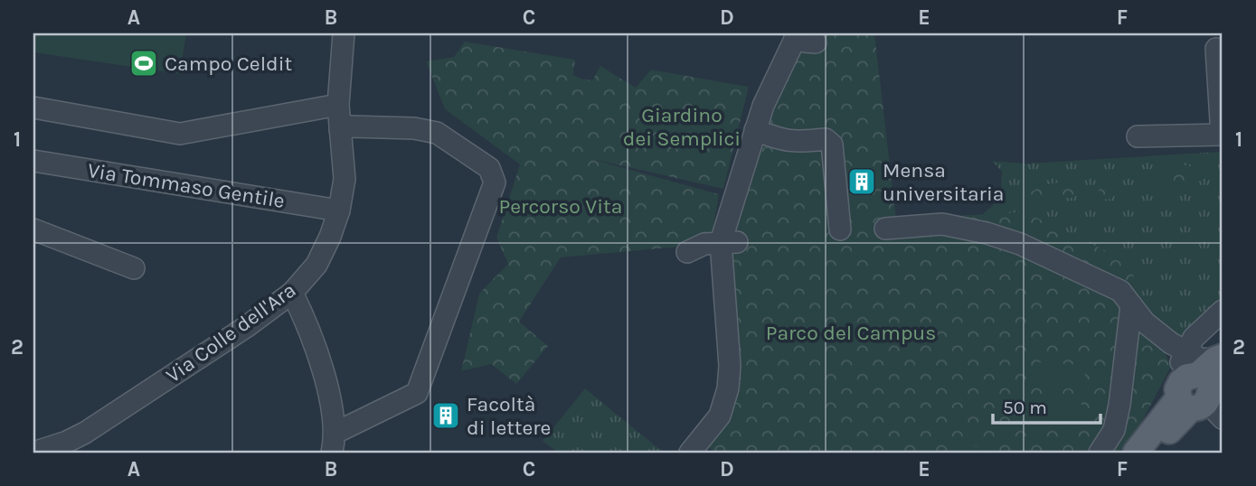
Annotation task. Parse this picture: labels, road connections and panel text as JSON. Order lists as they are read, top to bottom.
{
  "streets": {
    "street": ["Via Tommaso Gentile", "Via Colle dell'Ara"]
  },
  "crossings": [
    ["Via Tommaso Gentile", "Via Colle dell'Ara"]
  ],
  "parks": ["Giardino dei Semplici", "Percorso Vita", "Parco del Campus"],
  "places": {
    "sports": ["Campo Celdit"],
    "building": ["Mensa universitaria", "Facoltà di lettere"]
  },
  "scale_bar": "50 m",
  "grid": {
    "columns": [
      "A",
      "B",
      "C",
      "D",
      "E",
      "F"
    ],
    "rows": ["1", "2"]
  }
}
